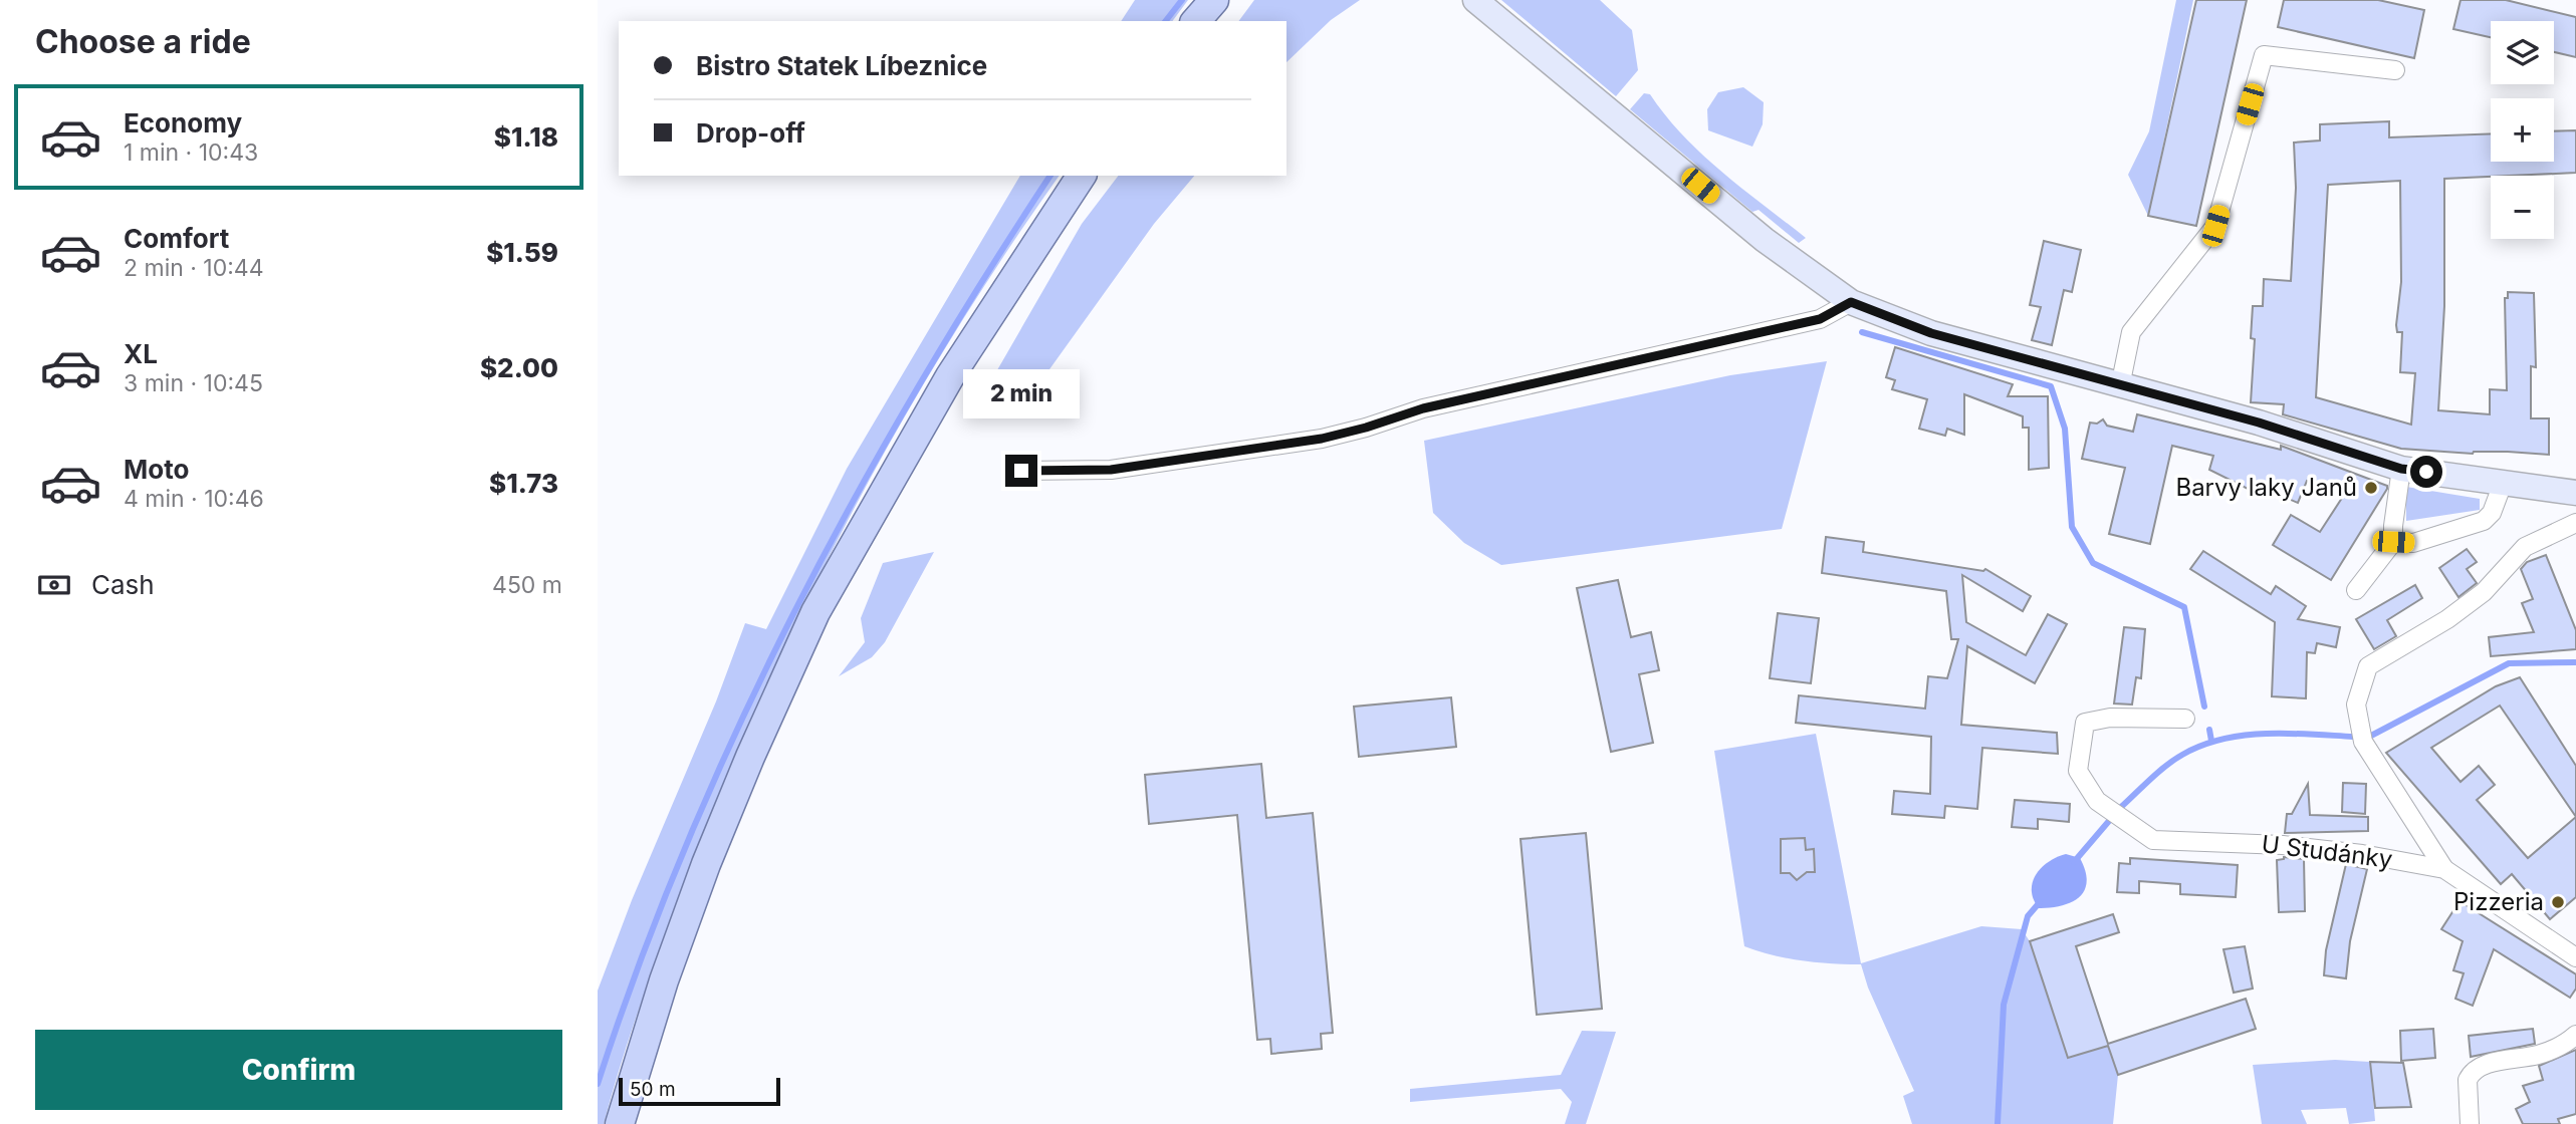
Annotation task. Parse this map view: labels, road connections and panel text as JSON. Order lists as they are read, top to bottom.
{
  "streets": {
    "street": ["U Studánky"]
  },
  "places": ["Barvy laky Janů", "Pizzeria"],
  "scale_bar": "50 m",
  "page": {
    "heading": "Choose a ride",
    "map_buttons": ["+", "−"],
    "banner": ["Bistro Statek Líbeznice", "Drop-off"],
    "list": [
      {
        "name": "Economy",
        "note": "1 min · 10:43",
        "value": "$1.18"
      },
      {
        "name": "Comfort",
        "note": "2 min · 10:44",
        "value": "$1.59"
      },
      {
        "name": "XL",
        "note": "3 min · 10:45",
        "value": "$2.00"
      },
      {
        "name": "Moto",
        "note": "4 min · 10:46",
        "value": "$1.73"
      }
    ],
    "bubble": "2 min",
    "pay": ["Cash", "450 m"],
    "buttons": "Confirm",
    "scale": "50 m"
  }
}
